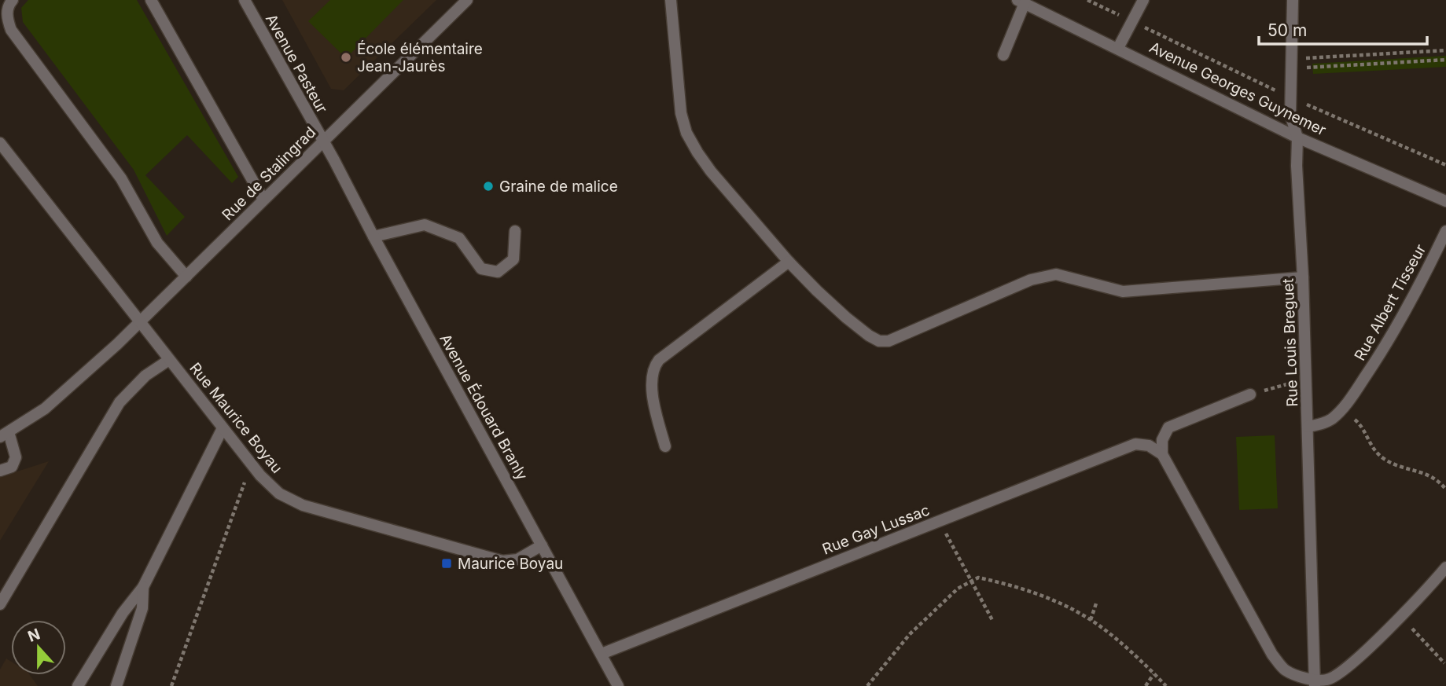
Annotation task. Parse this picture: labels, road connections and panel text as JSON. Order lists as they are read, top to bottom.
{
  "streets": {
    "street": [
      "Avenue Pasteur",
      "Avenue Georges Guynemer",
      "Rue de Stalingrad",
      "Rue Albert Tisseur",
      "Rue Louis Breguet",
      "Avenue Édouard Branly",
      "Rue Maurice Boyau",
      "Rue Gay Lussac"
    ]
  },
  "crossings": [
    ["Avenue Pasteur", "Rue de Stalingrad"],
    ["Avenue Pasteur", "Avenue Édouard Branly"],
    ["Avenue Georges Guynemer", "Rue Louis Breguet"],
    ["Rue de Stalingrad", "Avenue Édouard Branly"],
    ["Rue de Stalingrad", "Rue Maurice Boyau"],
    ["Rue Albert Tisseur", "Rue Louis Breguet"],
    ["Avenue Édouard Branly", "Rue Maurice Boyau"],
    ["Avenue Édouard Branly", "Rue Gay Lussac"]
  ],
  "places": {
    "other": ["École élémentaire Jean-Jaurès", "Graine de malice"],
    "transit": ["Maurice Boyau"]
  },
  "scale_bar": "50 m",
  "north": "top"
}
